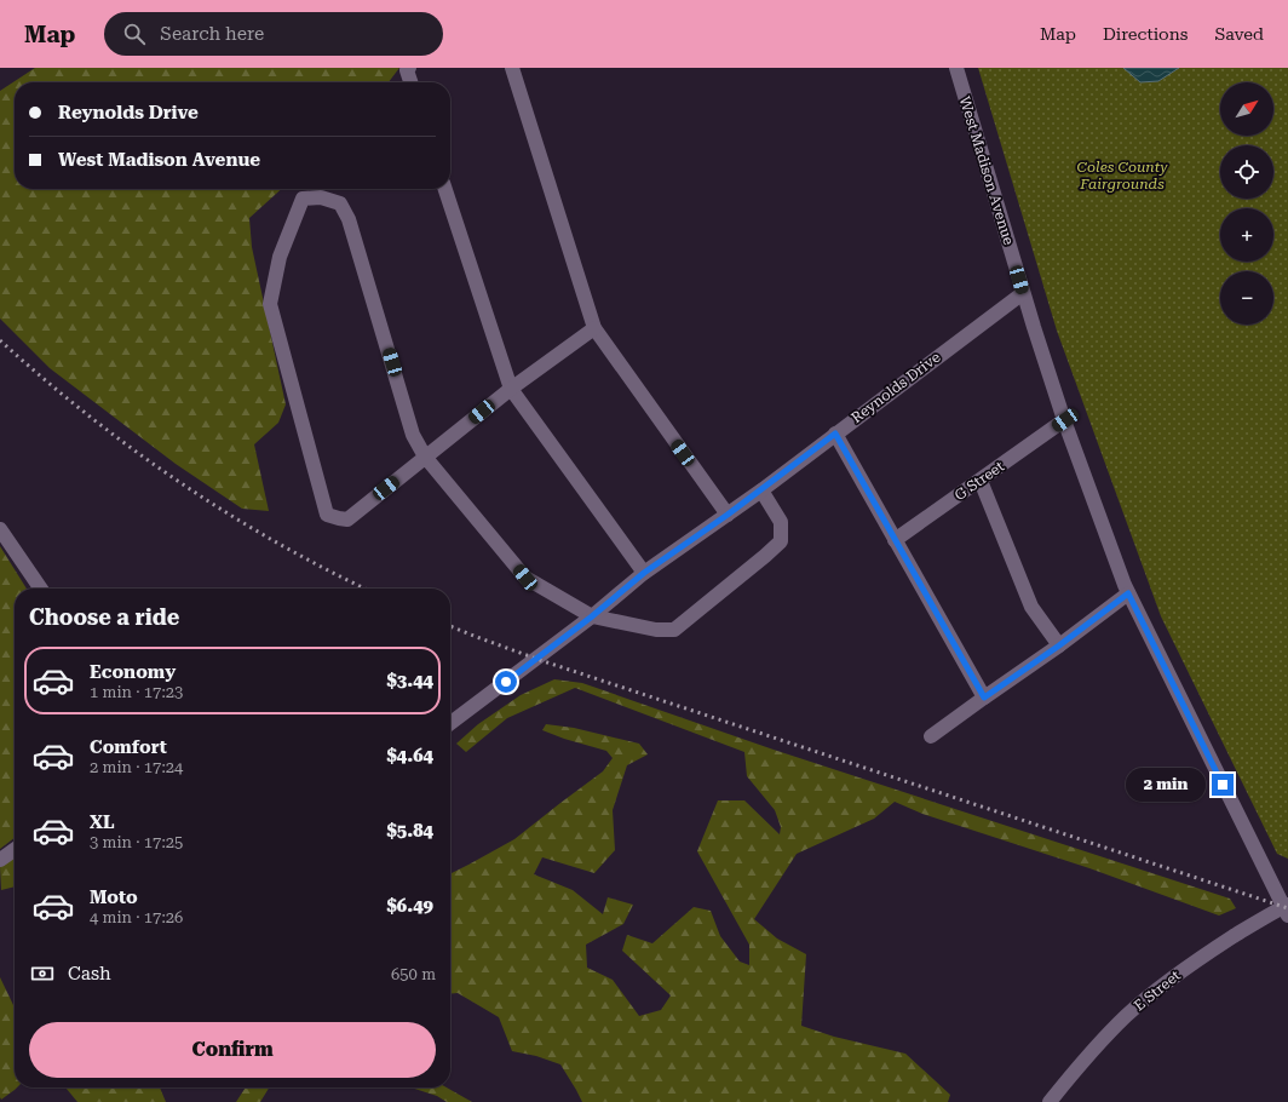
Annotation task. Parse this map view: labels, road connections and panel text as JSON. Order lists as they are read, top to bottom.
{
  "streets": {
    "street": [
      "West Madison Avenue",
      "Reynolds Drive",
      "G Street",
      "E Street"
    ]
  },
  "crossings": [
    ["West Madison Avenue", "Reynolds Drive"],
    ["West Madison Avenue", "G Street"],
    ["West Madison Avenue", "E Street"]
  ],
  "parks": ["Coles County Fairgrounds"],
  "north": "top right",
  "page": {
    "header": "Map",
    "search": "Search here",
    "nav": ["Map", "Directions", "Saved"],
    "map_buttons": ["+", "−"],
    "banner": ["Reynolds Drive", "West Madison Avenue"],
    "heading": "Choose a ride",
    "list": [
      {
        "name": "Economy",
        "note": "1 min · 17:23",
        "value": "$3.44"
      },
      {
        "name": "Comfort",
        "note": "2 min · 17:24",
        "value": "$4.64"
      },
      {
        "name": "XL",
        "note": "3 min · 17:25",
        "value": "$5.84"
      },
      {
        "name": "Moto",
        "note": "4 min · 17:26",
        "value": "$6.49"
      }
    ],
    "bubble": "2 min",
    "pay": ["Cash", "650 m"],
    "buttons": "Confirm"
  }
}
